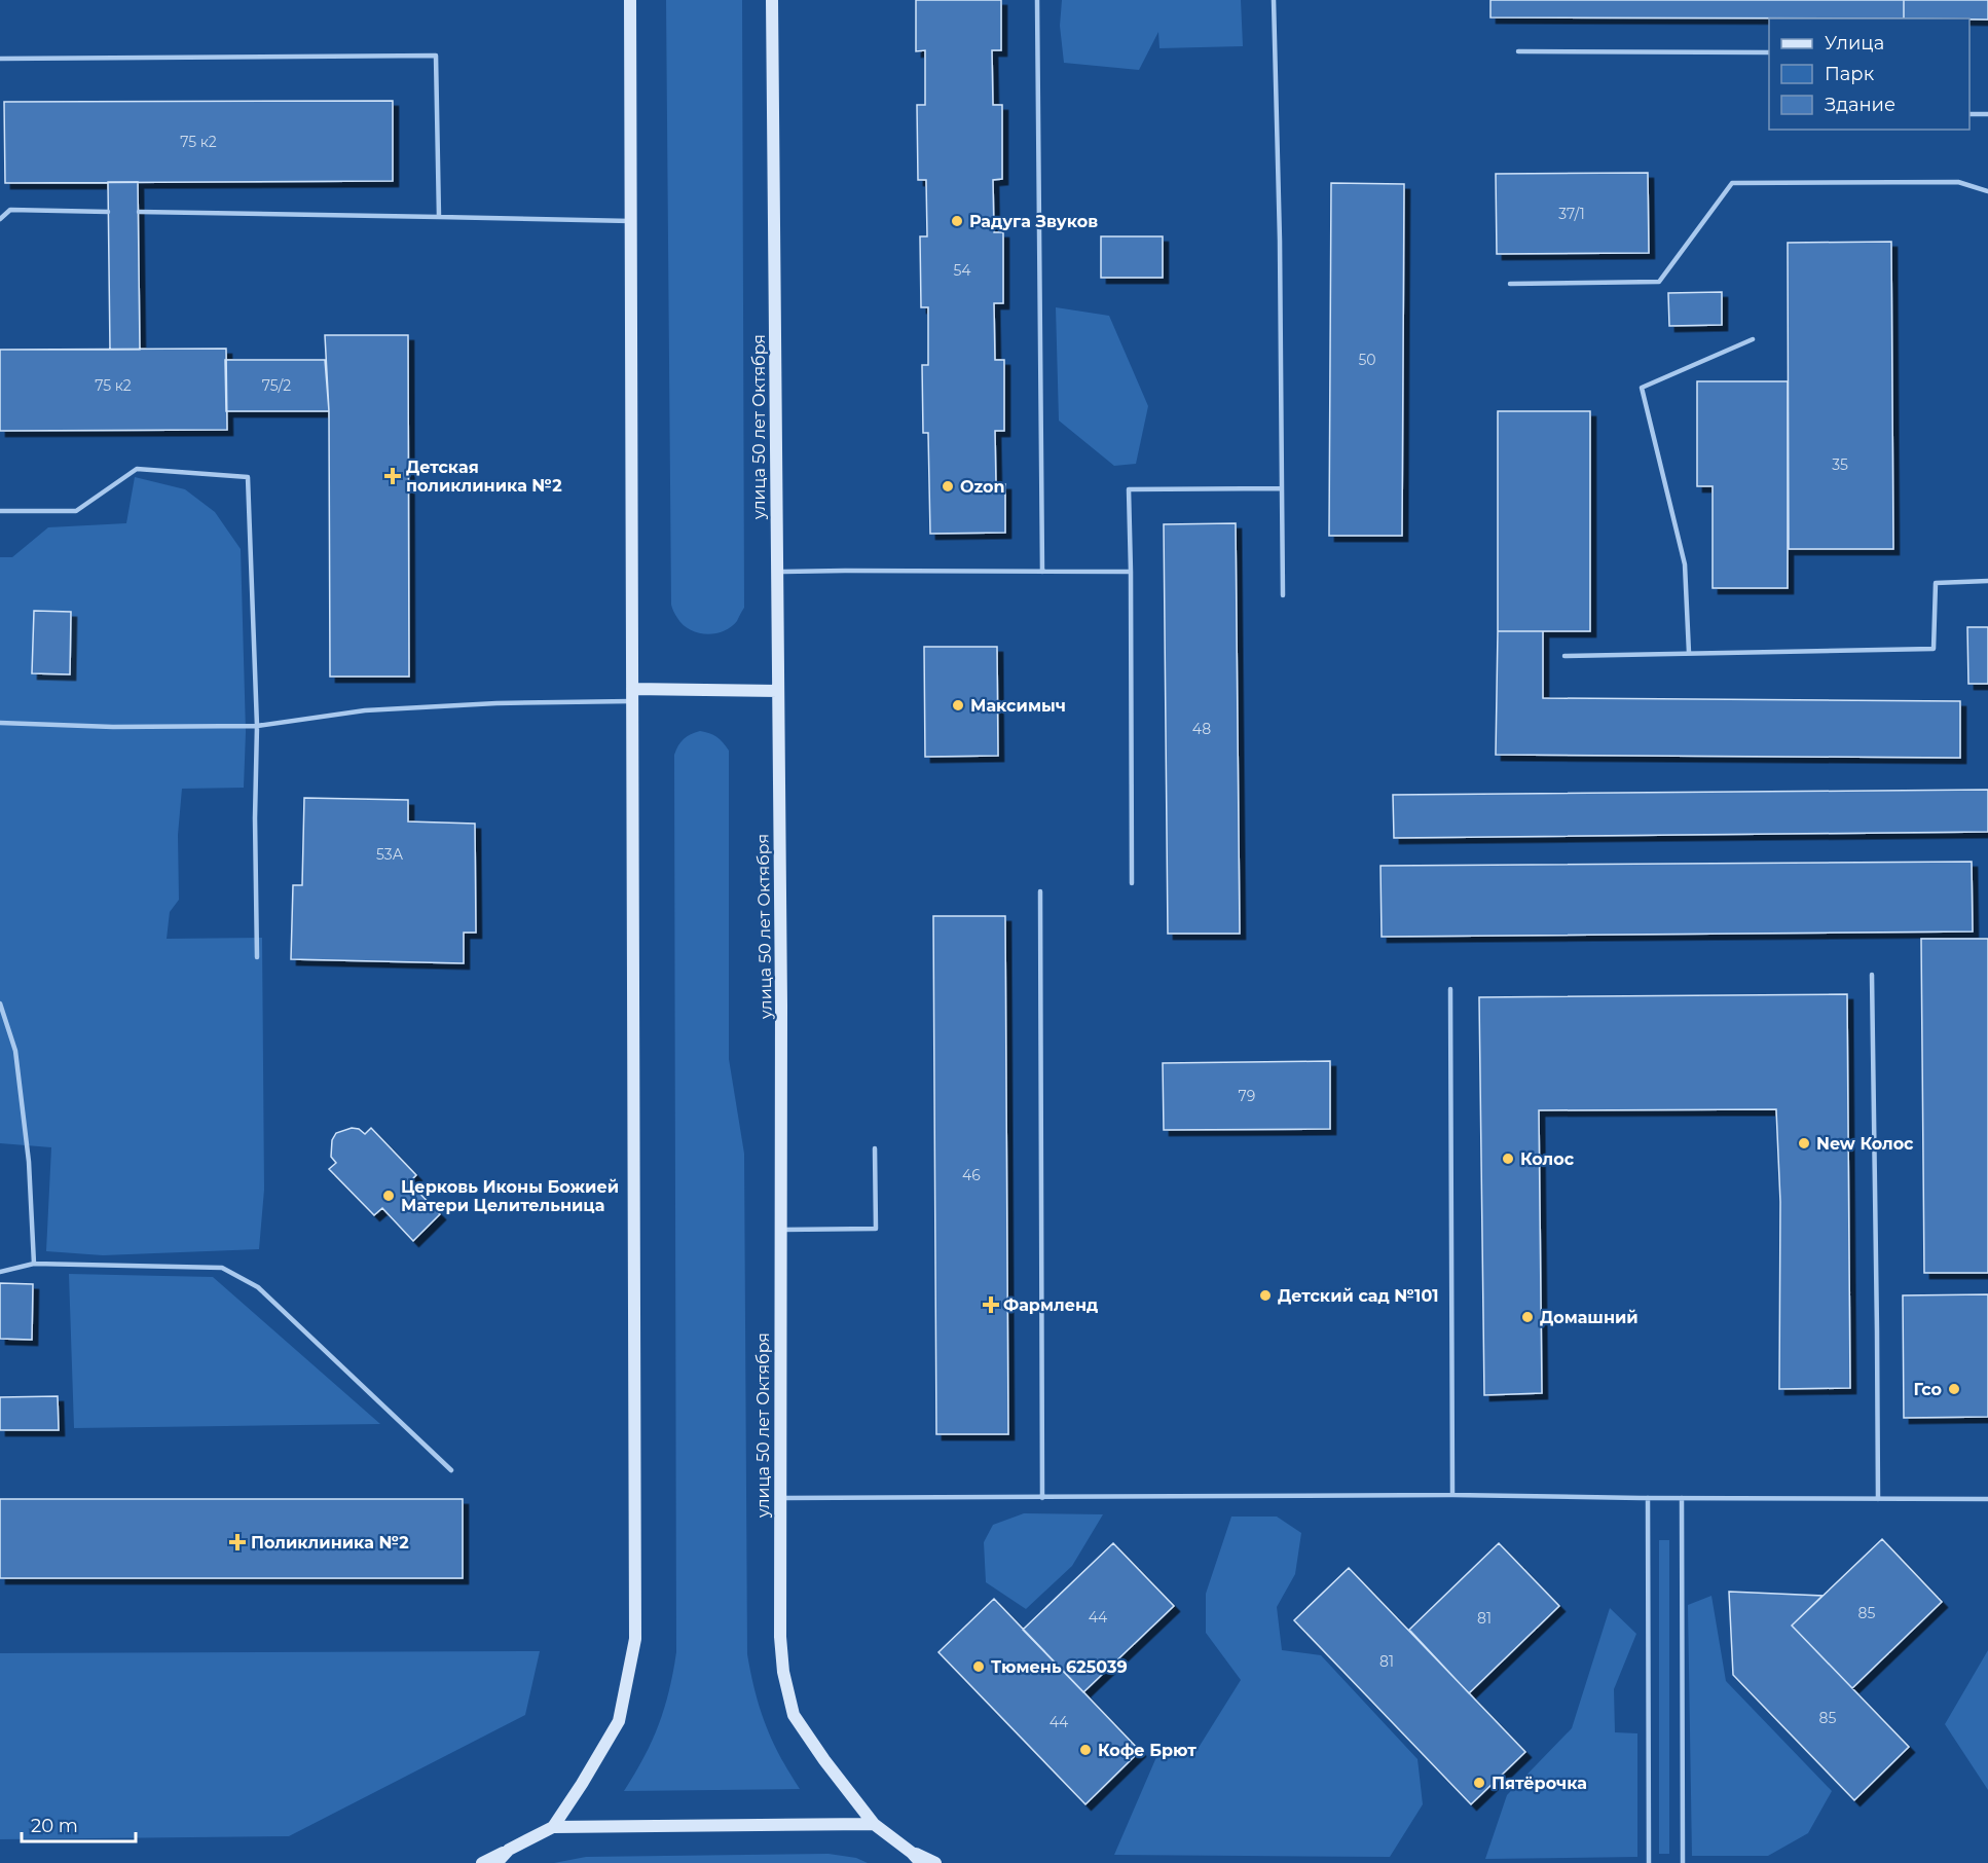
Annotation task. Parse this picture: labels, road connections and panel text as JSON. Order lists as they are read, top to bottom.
{
  "streets": {
    "main road": ["улица 50 лет Октября"]
  },
  "places": {
    "other": [
      "Радуга Звуков",
      "Ozon",
      "Максимыч",
      "New Колос",
      "Колос",
      "Церковь Иконы Божией Матери Целительница",
      "Детский сад №101",
      "Домашний",
      "Гсо",
      "Тюмень 625039",
      "Кофе Брют",
      "Пятёрочка"
    ],
    "health": ["Детская поликлиника №2", "Фармленд", "Поликлиника №2"]
  },
  "house_numbers": [
    "75 к2",
    "37/1",
    "54",
    "50",
    "75 к2",
    "75/2",
    "35",
    "48",
    "53А",
    "79",
    "46",
    "85",
    "44",
    "81",
    "81",
    "85",
    "44"
  ],
  "legend": ["Улица", "Парк", "Здание"],
  "scale_bar": "20 m"
}
